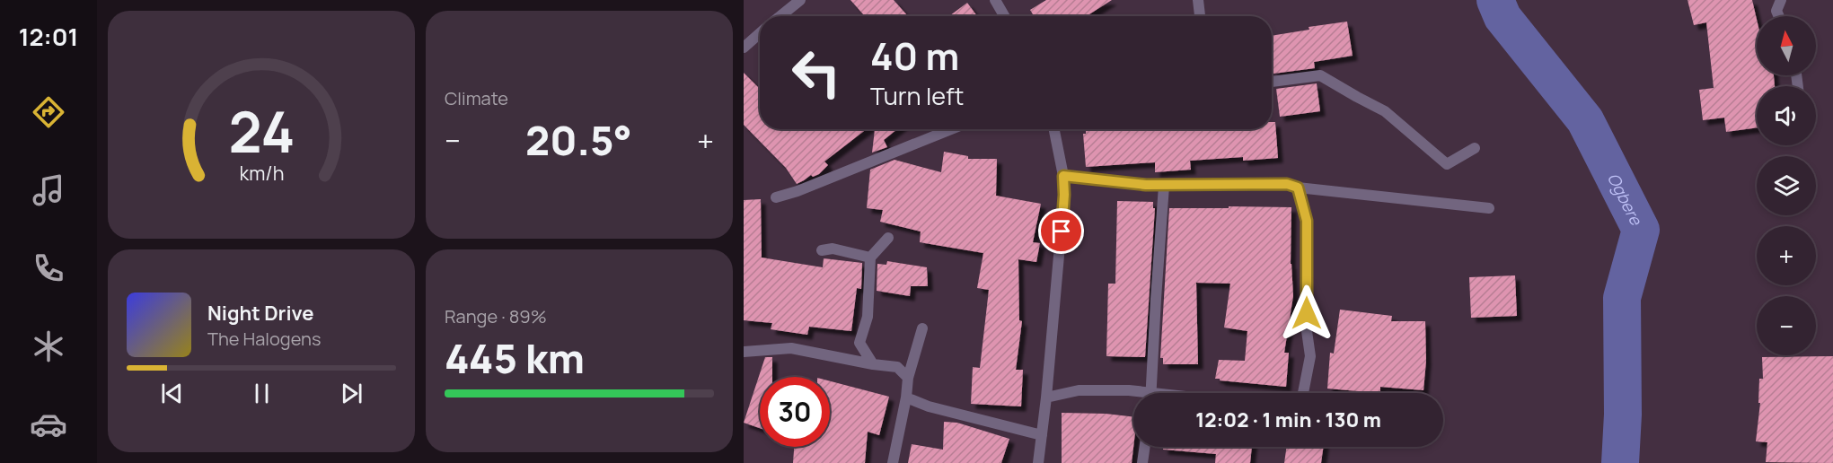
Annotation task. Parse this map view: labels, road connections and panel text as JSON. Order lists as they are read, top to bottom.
{
  "water": ["Ogbere"],
  "north": "top",
  "page": {
    "tabs": "12:01",
    "tile": [
      "Climate",
      ["Range · 89%", "445 km"]
    ],
    "map_buttons": ["+", "−"],
    "turn": ["40 m", "Turn left"],
    "heat": ["−", "20.5°", "+"],
    "song": ["Night Drive", "The Halogens"],
    "limit": "30",
    "trip": "12:02 · 1 min · 130 m",
    "gauge": ["24", "km/h"]
  }
}
